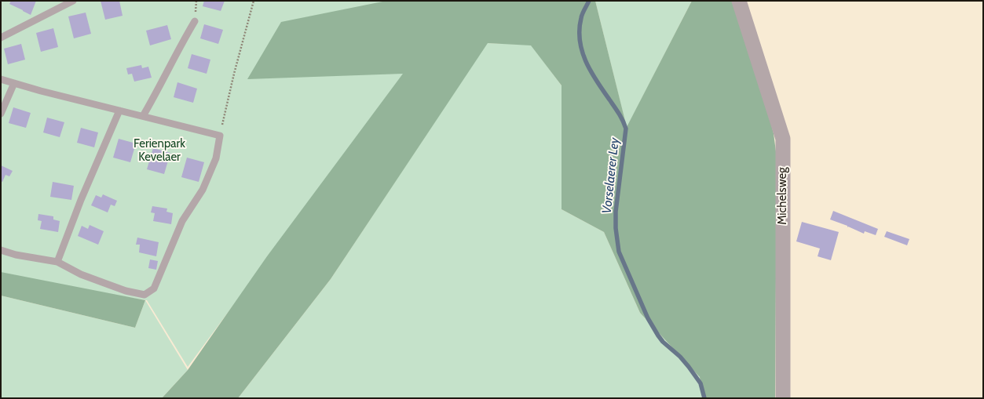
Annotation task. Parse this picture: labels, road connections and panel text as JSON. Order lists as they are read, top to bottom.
{
  "streets": {
    "street": ["Michelsweg"]
  },
  "water": ["Vorselaerer Ley"],
  "parks": ["Ferienpark Kevelaer"]
}
